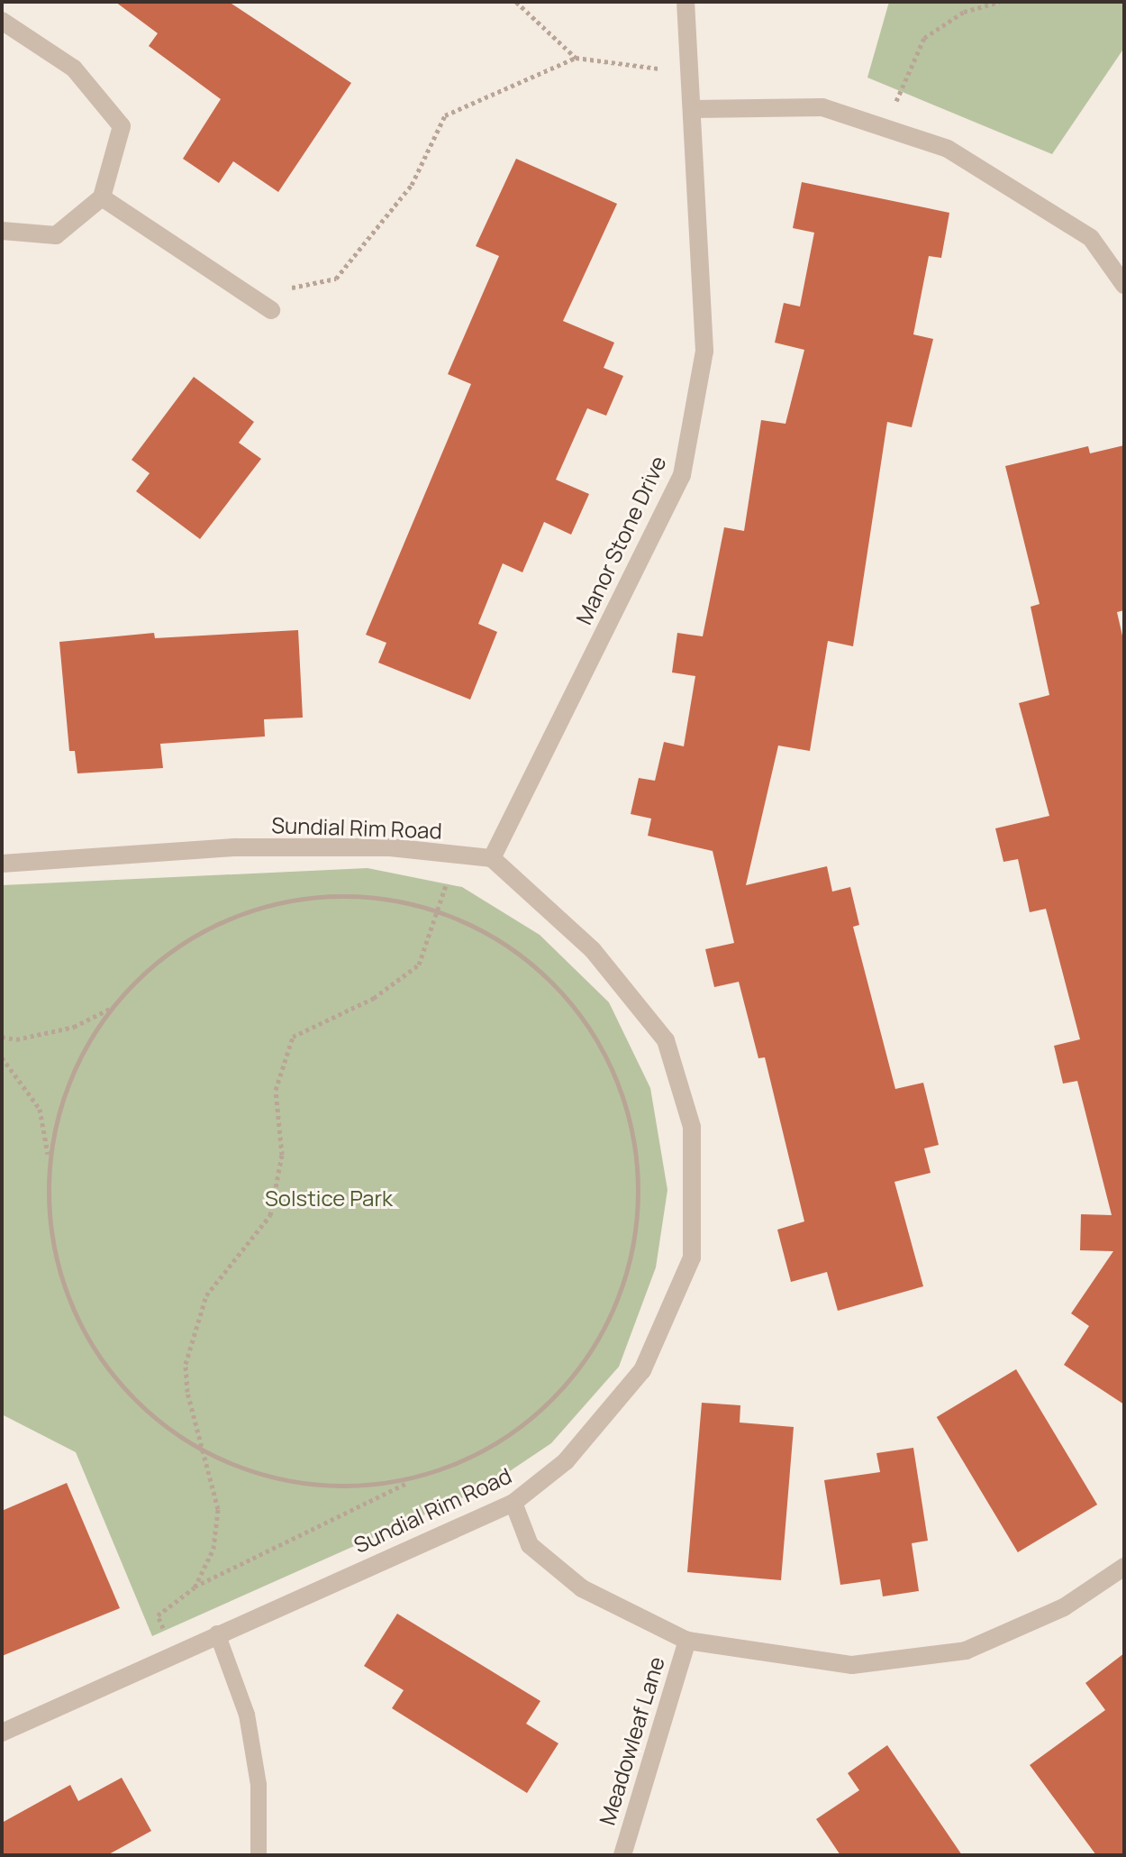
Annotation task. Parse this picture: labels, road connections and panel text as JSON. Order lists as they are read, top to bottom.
{
  "streets": {
    "street": ["Manor Stone Drive", "Sundial Rim Road", "Meadowleaf Lane"]
  },
  "crossings": [
    ["Manor Stone Drive", "Sundial Rim Road"]
  ],
  "parks": ["Solstice Park"]
}
